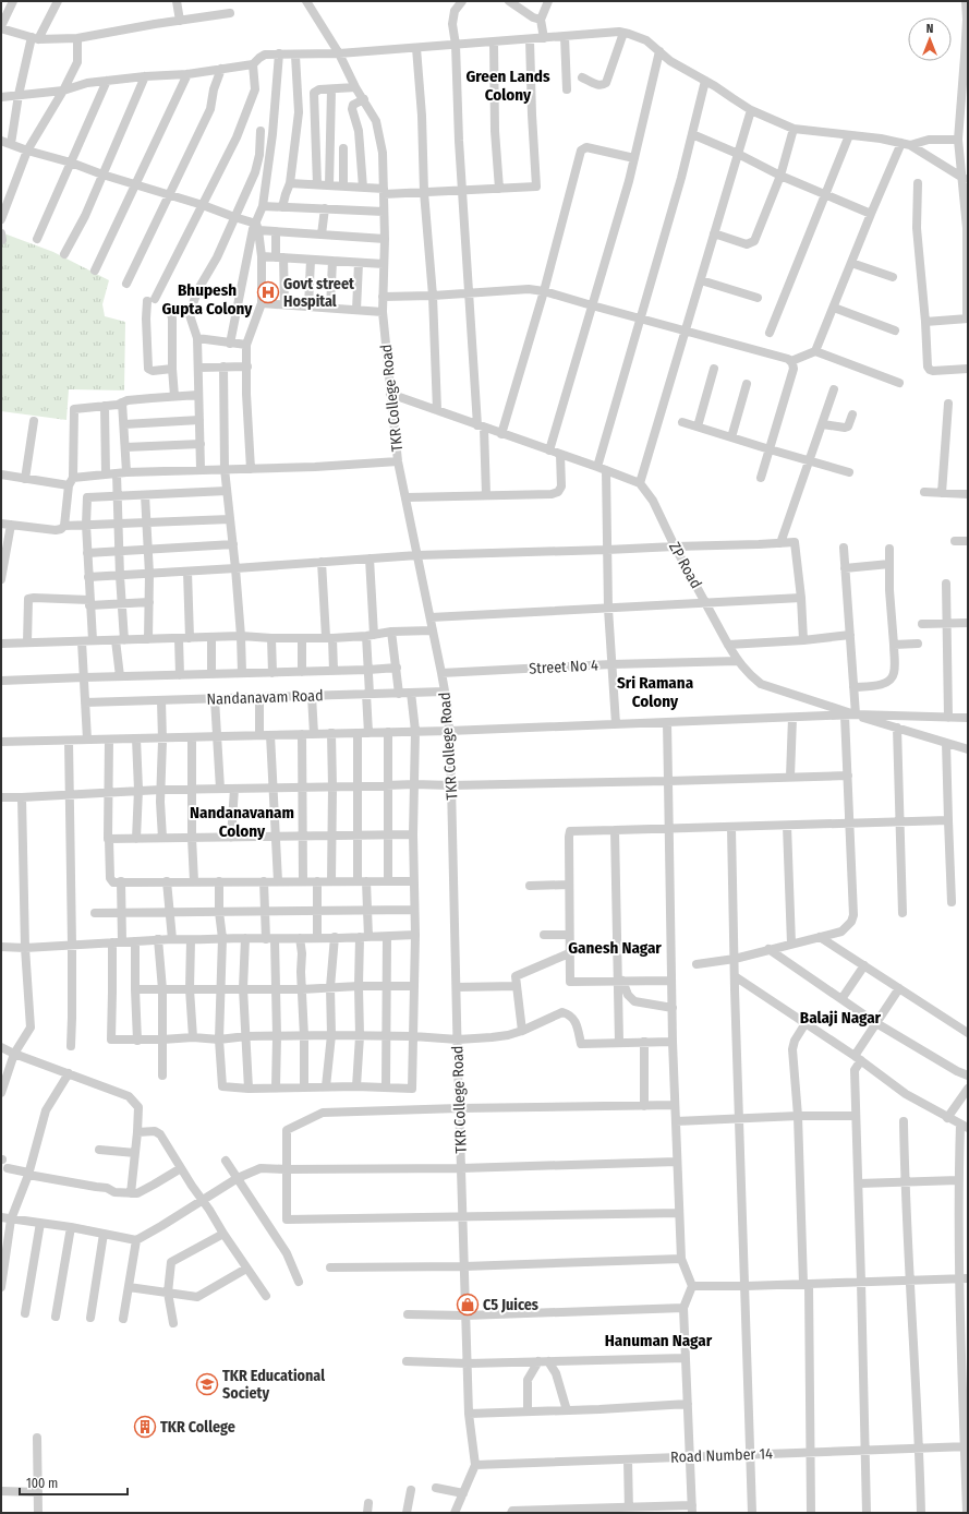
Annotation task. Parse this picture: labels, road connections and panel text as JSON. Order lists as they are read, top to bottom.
{
  "streets": {
    "street": [
      "TKR College Road",
      "ZP Road",
      "Street No 4",
      "Nandanavam Road",
      "Road Number 14"
    ]
  },
  "crossings": [
    ["TKR College Road", "Street No 4"],
    ["TKR College Road", "Nandanavam Road"],
    ["TKR College Road", "Road Number 14"],
    ["ZP Road", "Street No 4"]
  ],
  "districts": [
    "Green Lands Colony",
    "Bhupesh Gupta Colony",
    "Sri Ramana Colony",
    "Nandanavanam Colony",
    "Ganesh Nagar",
    "Balaji Nagar",
    "Hanuman Nagar"
  ],
  "places": {
    "hospital": ["Govt street Hospital"],
    "shop": ["C5 Juices"],
    "school or university": ["TKR Educational Society"],
    "building": ["TKR College"]
  },
  "scale_bar": "100 m",
  "north": "top"
}
